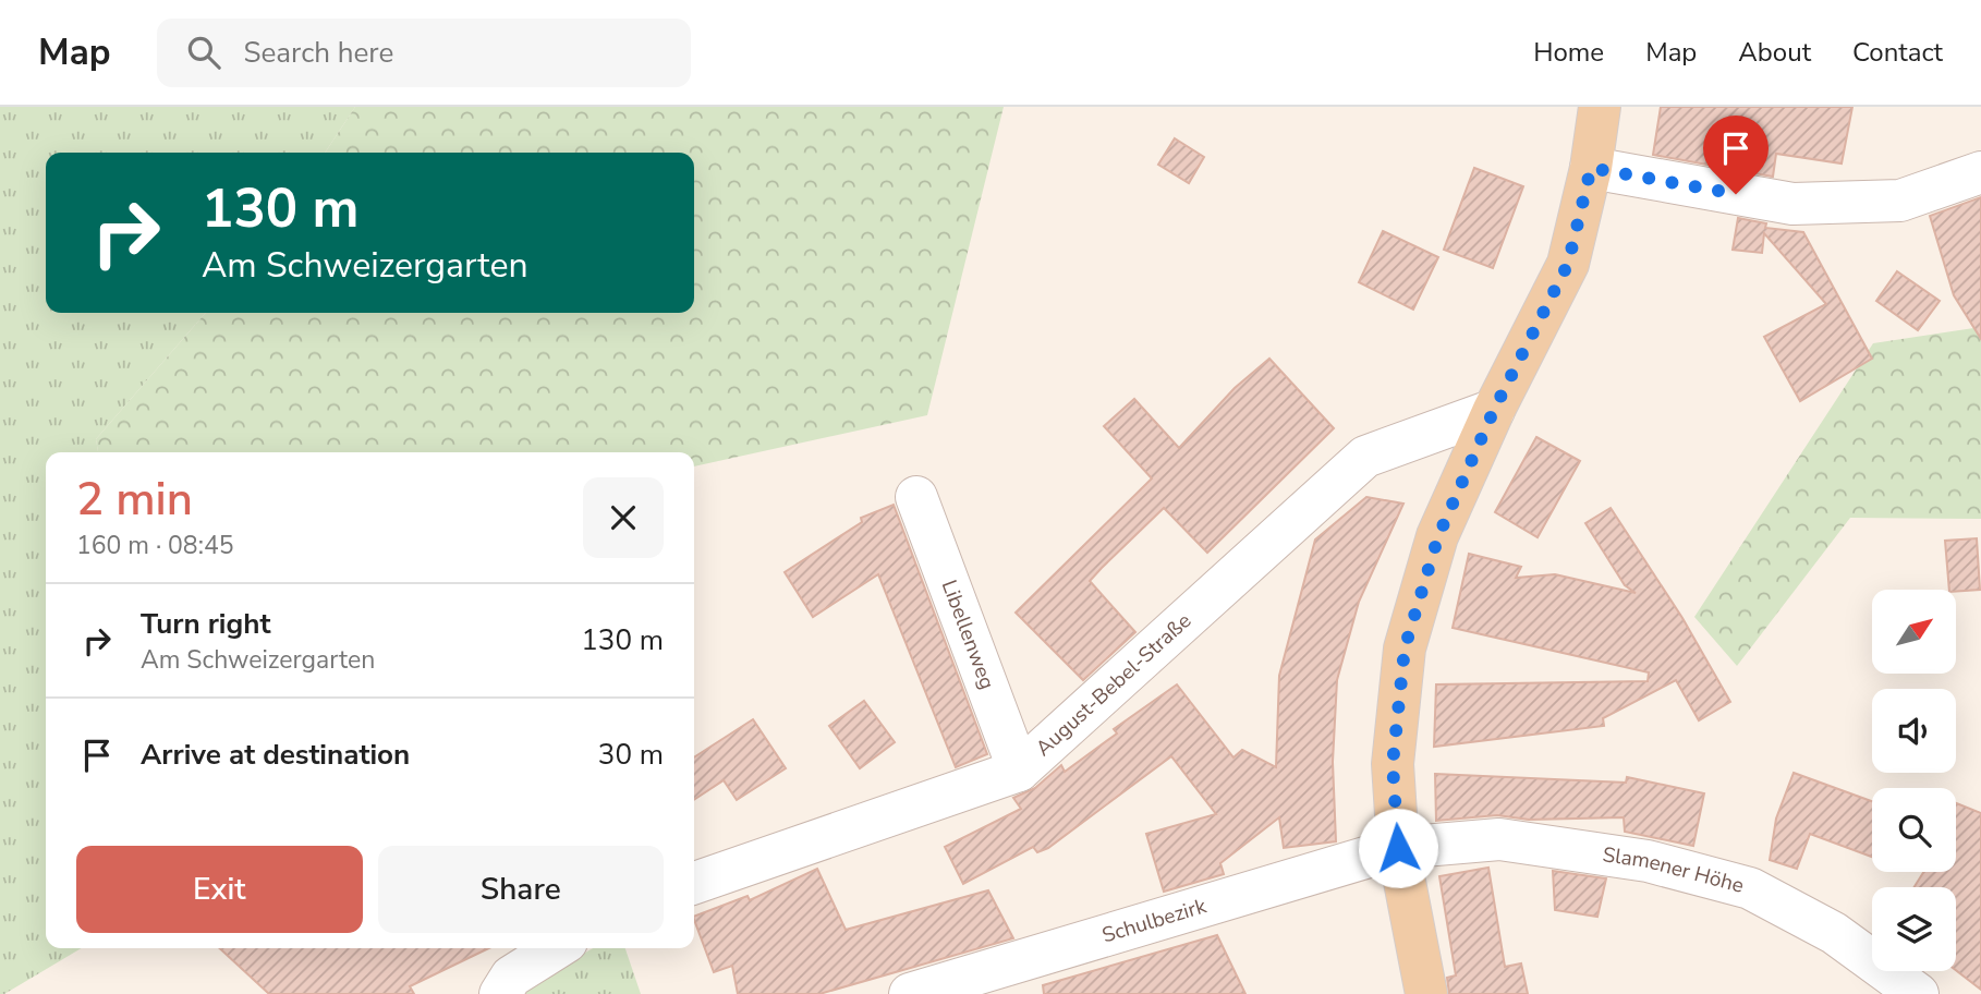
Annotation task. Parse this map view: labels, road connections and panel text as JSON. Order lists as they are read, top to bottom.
{
  "streets": {
    "street": [
      "Libellenweg",
      "August-Bebel-Straße",
      "Slamener Höhe",
      "Schulbezirk"
    ]
  },
  "crossings": [
    ["Libellenweg", "August-Bebel-Straße"],
    ["Slamener Höhe", "Schulbezirk"]
  ],
  "north": "top right",
  "page": {
    "header": "Map",
    "search": "Search here",
    "nav": [
      "Home",
      "Map",
      "About",
      "Contact"
    ],
    "turn": ["130 m", "Am Schweizergarten"],
    "heading": ["2 min", "160 m · 08:45"],
    "list": [
      {
        "name": "Turn right",
        "note": "Am Schweizergarten",
        "value": "130 m"
      },
      {
        "name": "Arrive at destination",
        "value": "30 m"
      }
    ],
    "buttons": ["Exit", "Share"]
  }
}
